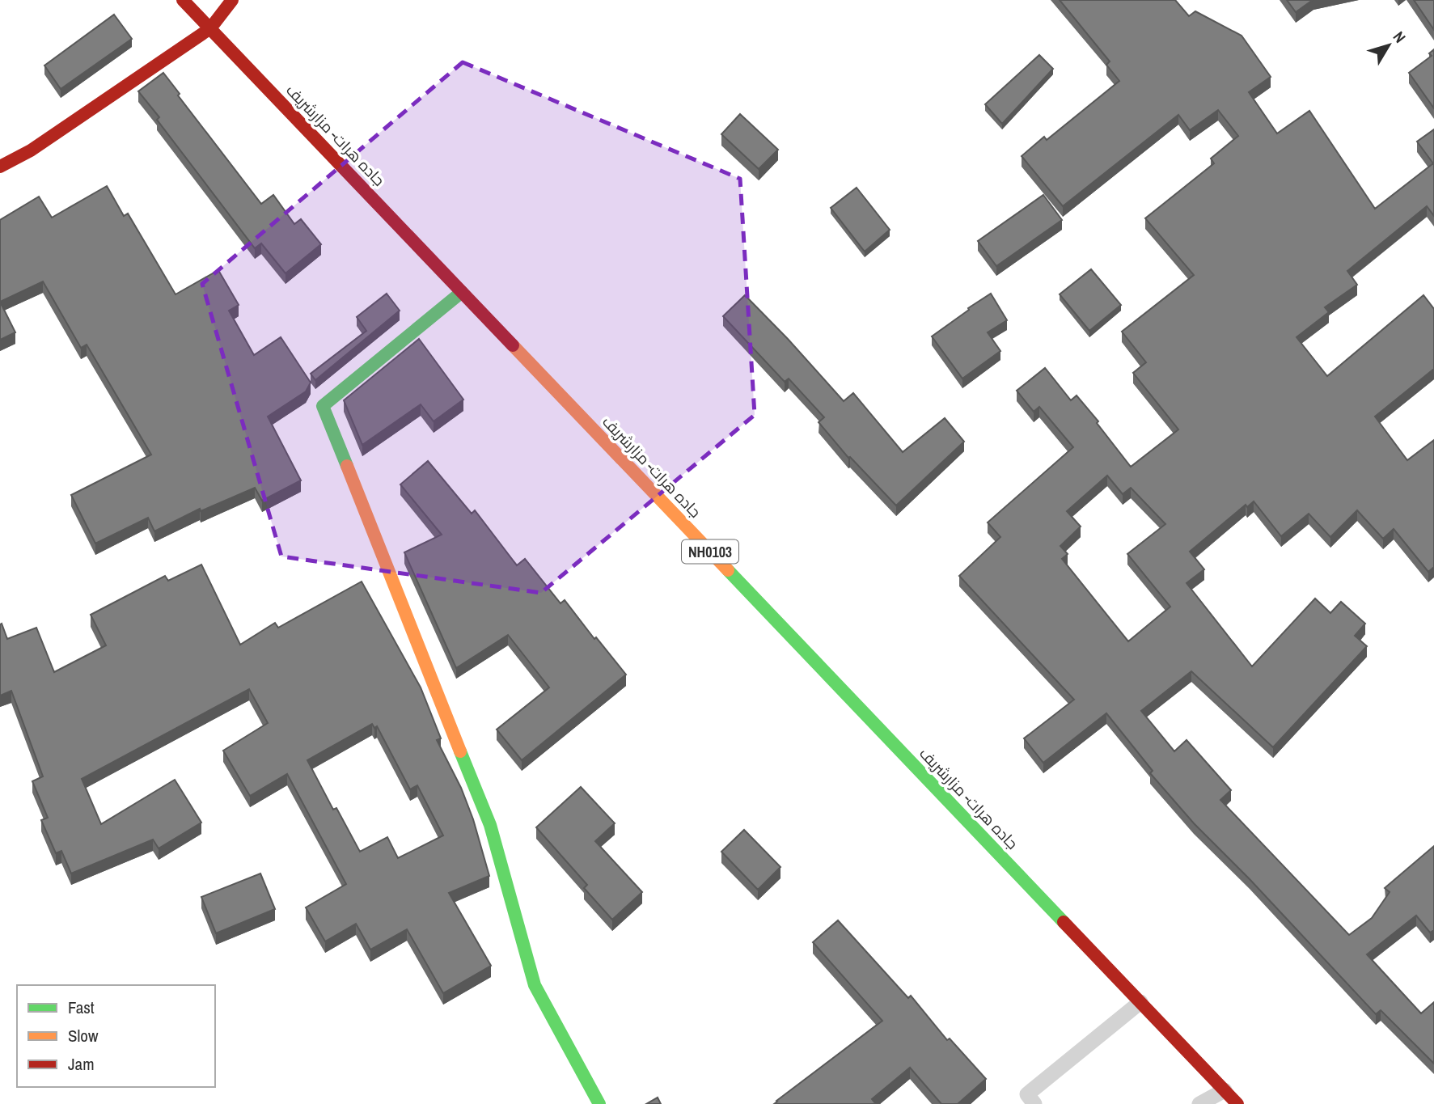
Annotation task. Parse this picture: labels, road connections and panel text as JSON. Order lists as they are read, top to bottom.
{
  "streets": {
    "main road": ["جاده هرات- مزارشریف", "NH0103"]
  },
  "legend": ["Fast", "Slow", "Jam"],
  "north": "top right"
}
